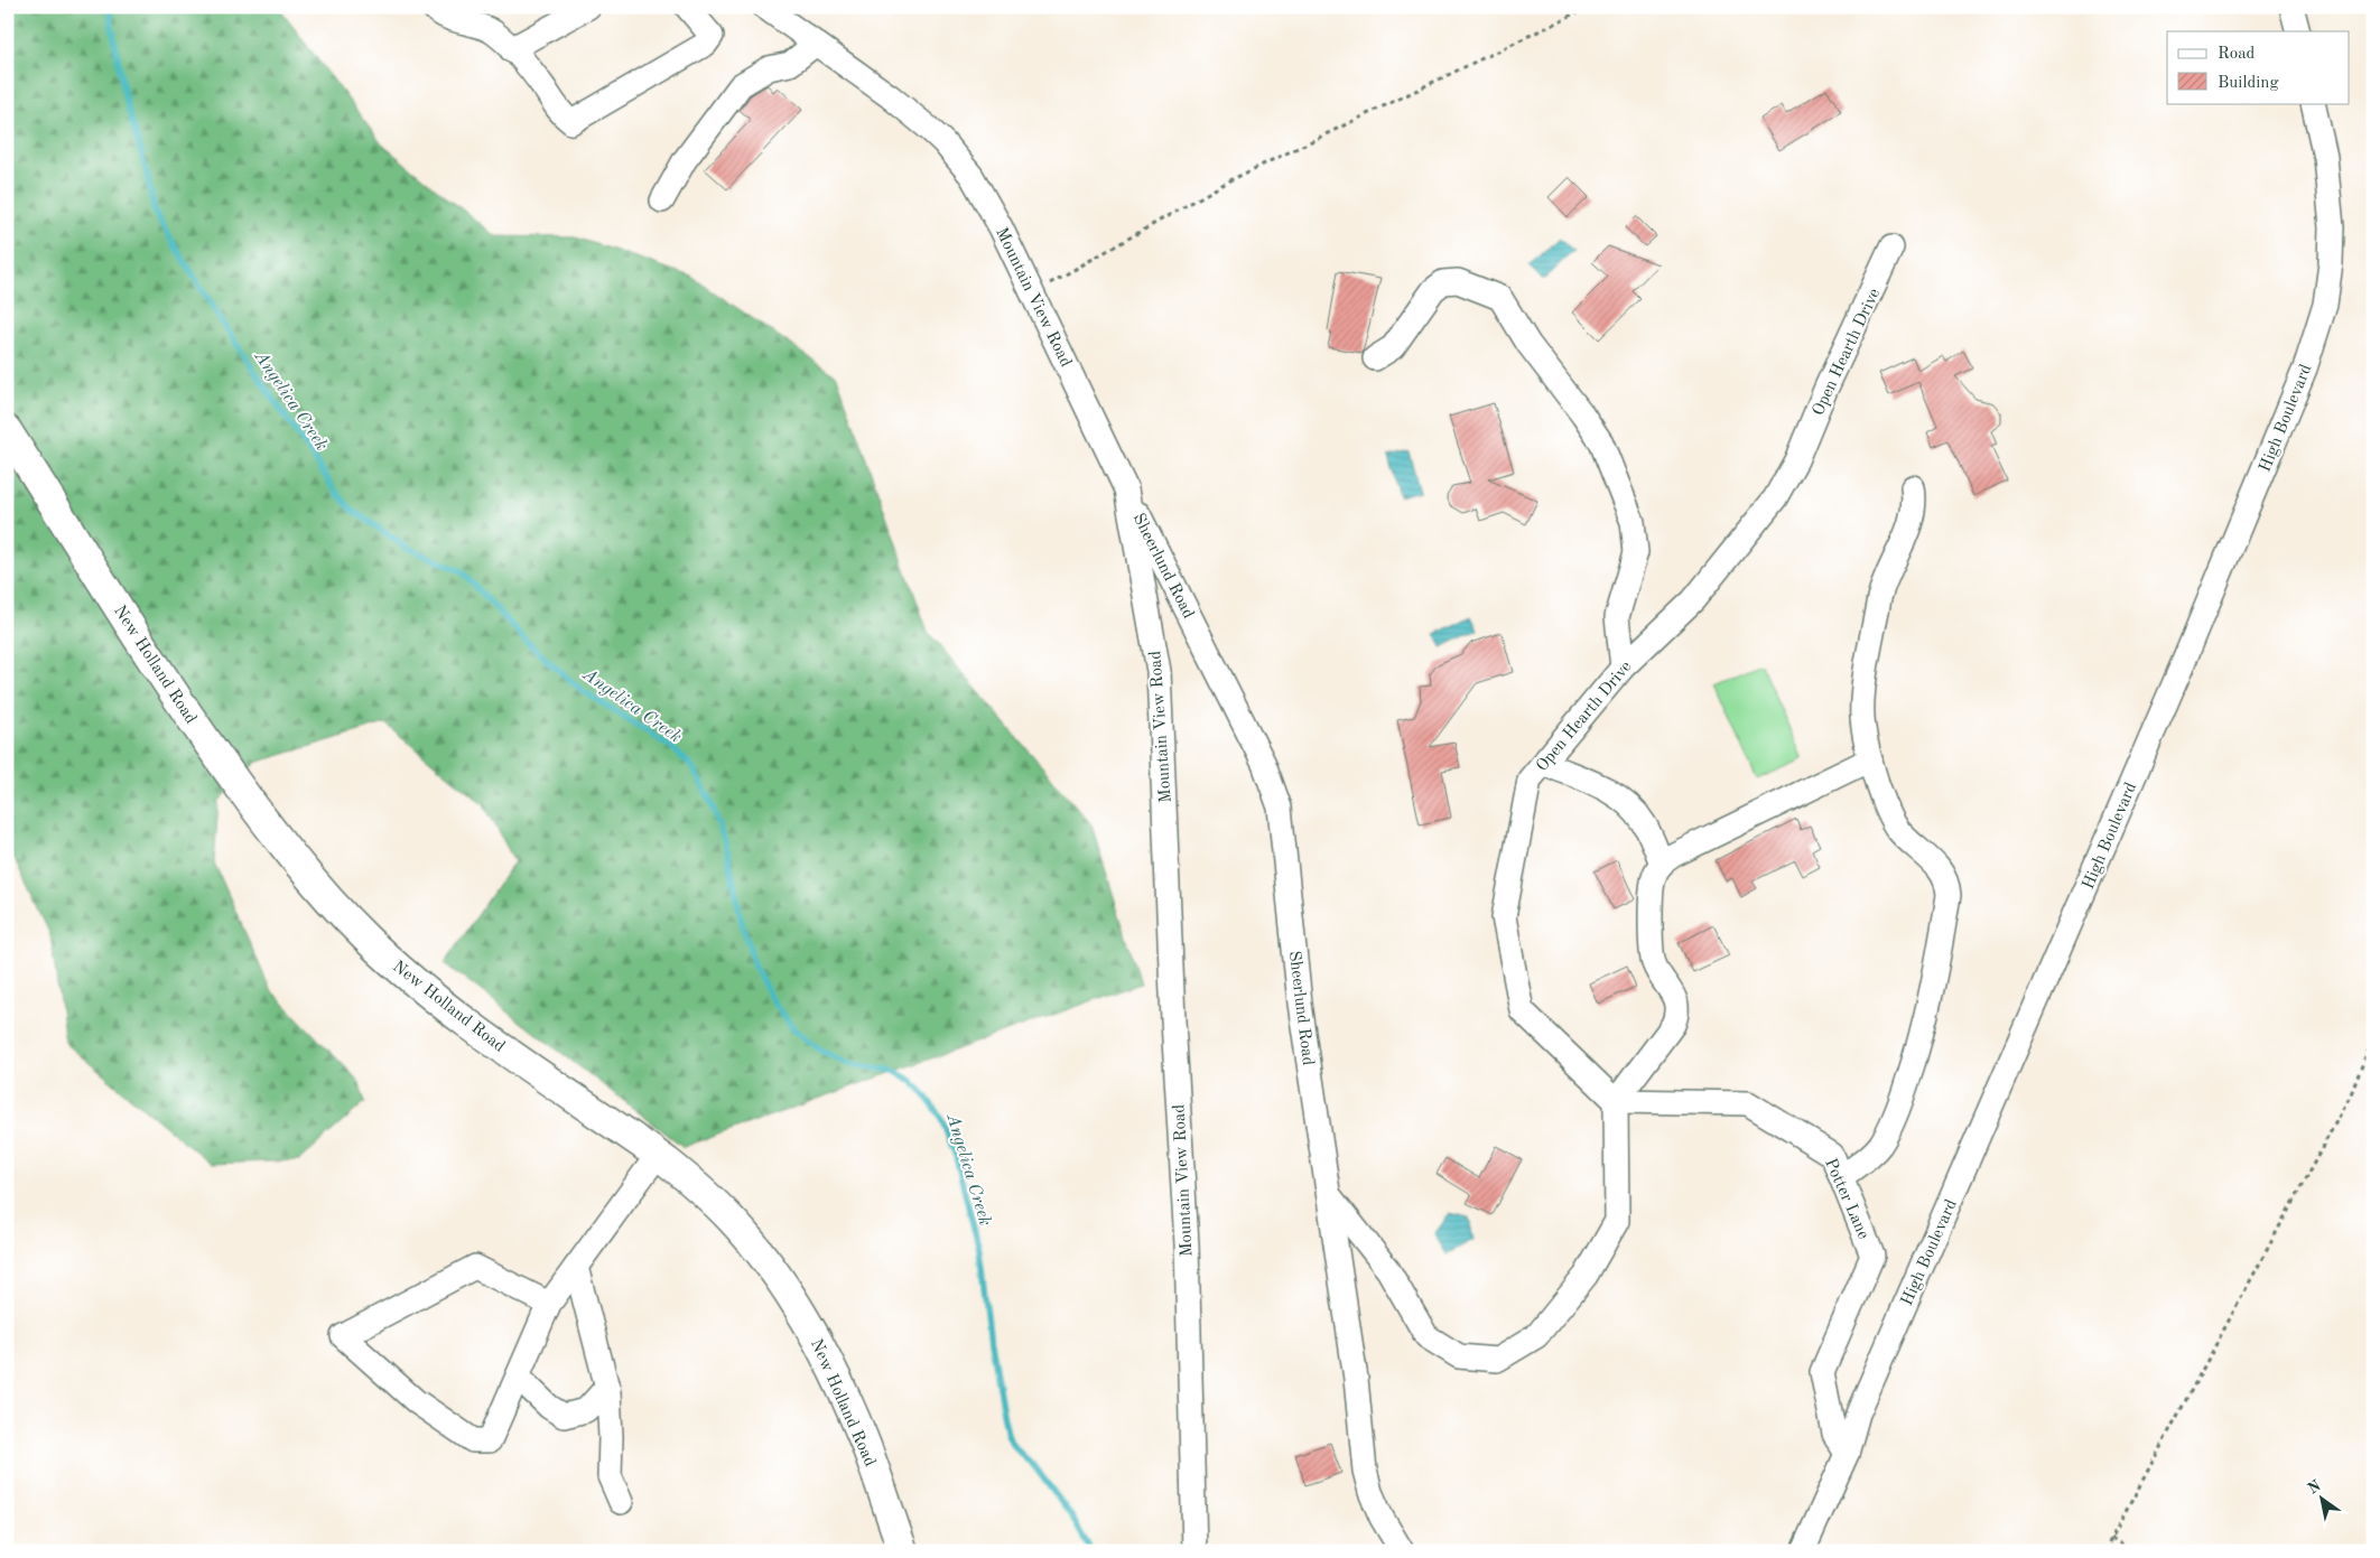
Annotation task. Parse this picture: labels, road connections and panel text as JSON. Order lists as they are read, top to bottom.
{
  "streets": {
    "main road": ["New Holland Road"],
    "street": [
      "Mountain View Road",
      "Open Hearth Drive",
      "High Boulevard",
      "Sheerlund Road",
      "Potter Lane"
    ]
  },
  "crossings": [
    ["Mountain View Road", "Sheerlund Road"],
    ["Open Hearth Drive", "Potter Lane"],
    ["High Boulevard", "Potter Lane"]
  ],
  "water": ["Angelica Creek"],
  "legend": ["Road", "Building"],
  "north": "top left"
}
